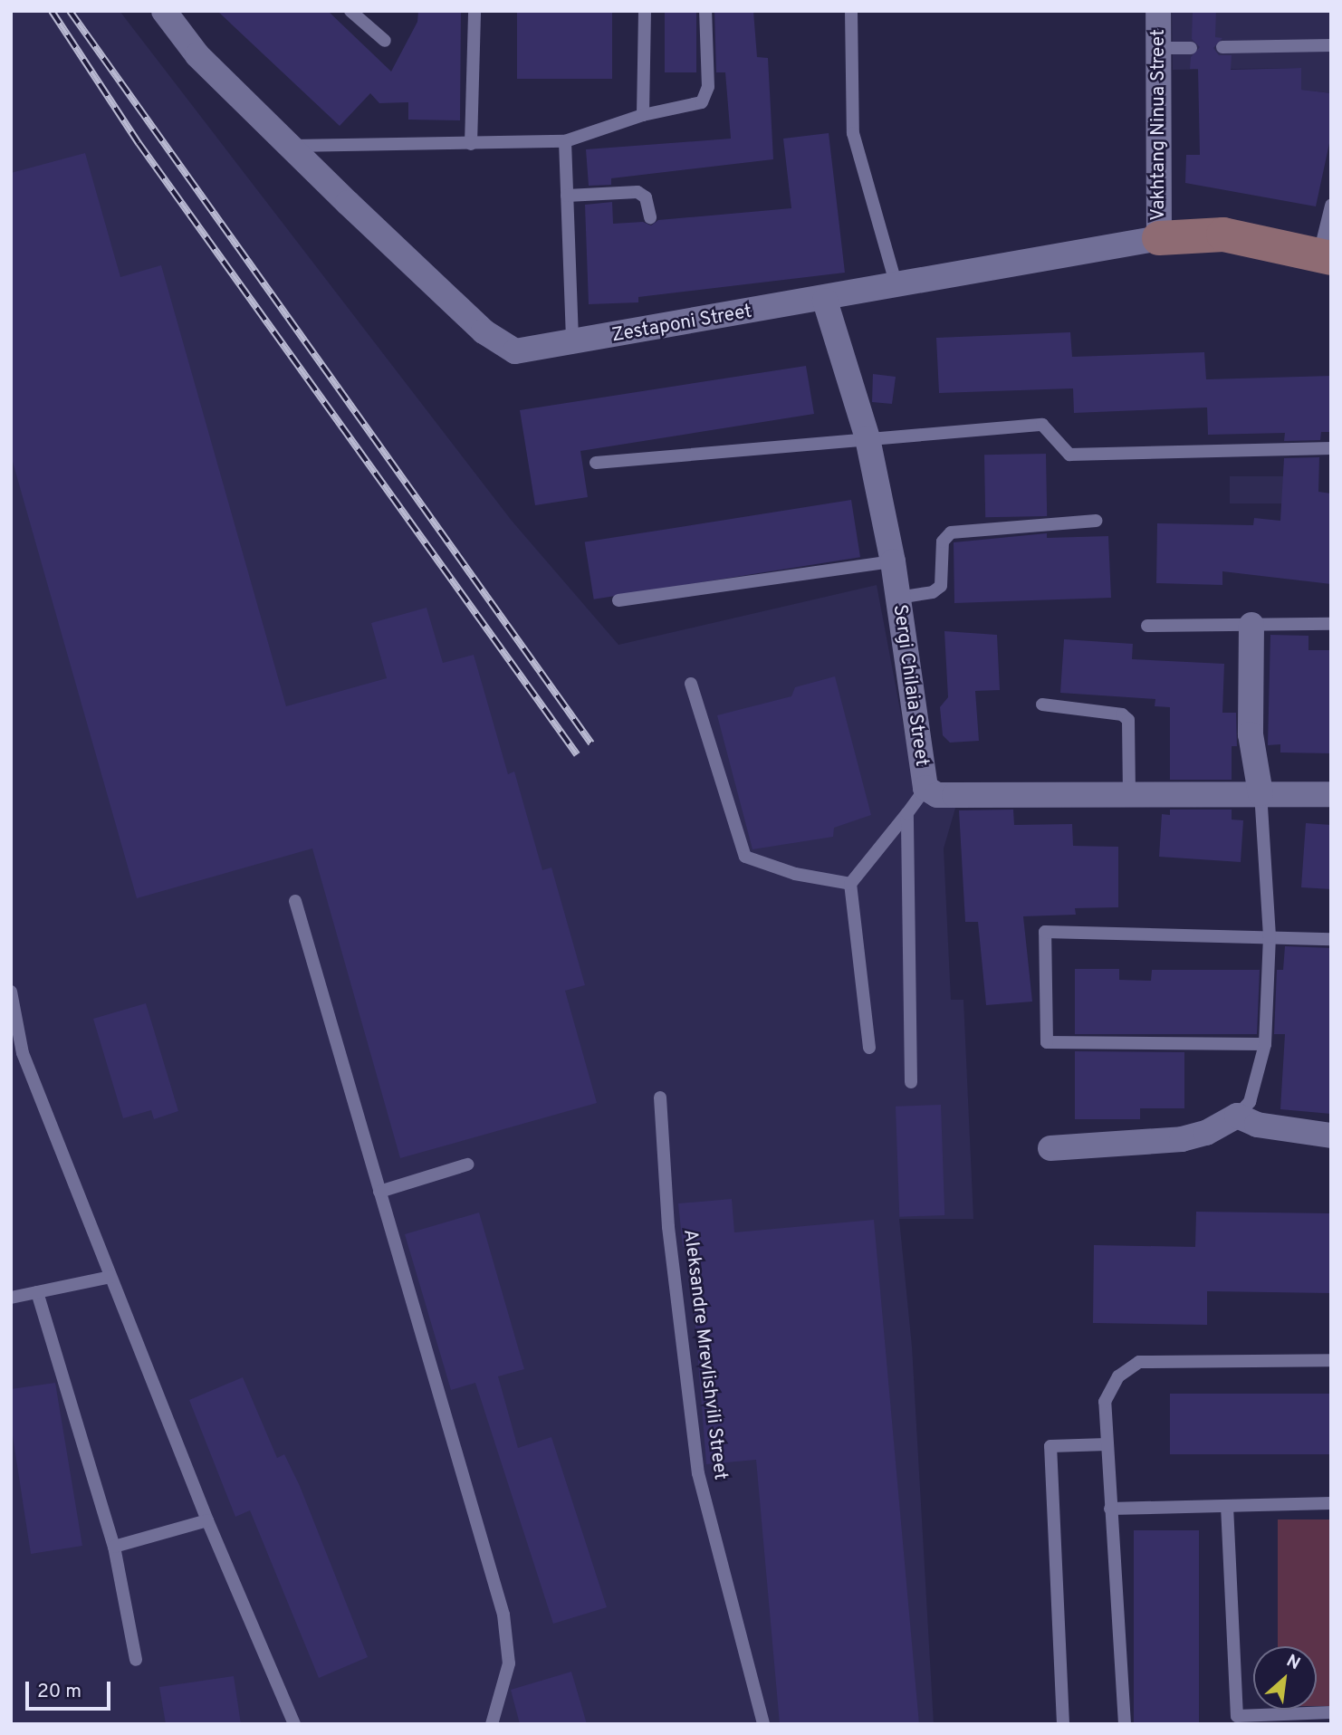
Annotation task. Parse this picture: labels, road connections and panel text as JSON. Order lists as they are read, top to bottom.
{
  "streets": {
    "street": ["Vakhtang Ninua Street", "Zestaponi Street", "Sergi Chilaia Street"],
    "lane": ["Aleksandre Mrevlishvili Street"]
  },
  "crossings": [
    ["Vakhtang Ninua Street", "Zestaponi Street"],
    ["Zestaponi Street", "Sergi Chilaia Street"]
  ],
  "scale_bar": "20 m",
  "north": "top right"
}
